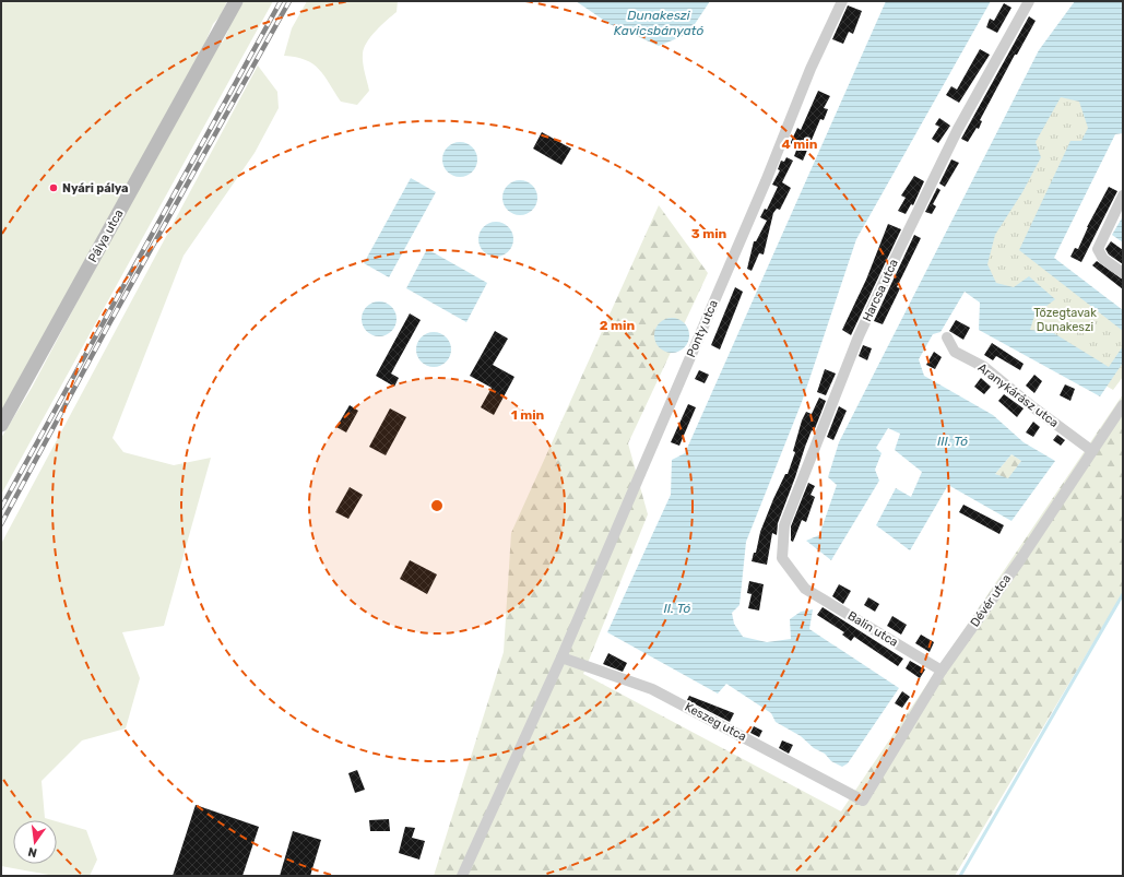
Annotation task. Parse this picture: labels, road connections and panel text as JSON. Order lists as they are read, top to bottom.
{
  "streets": {
    "street": [
      "Pálya utca",
      "Harcsa utca",
      "Ponty utca",
      "Aranykárász utca",
      "Dévér utca",
      "Balin utca",
      "Keszeg utca"
    ]
  },
  "crossings": [
    ["Harcsa utca", "Balin utca"],
    ["Ponty utca", "Keszeg utca"],
    ["Aranykárász utca", "Dévér utca"],
    ["Dévér utca", "Balin utca"],
    ["Dévér utca", "Keszeg utca"]
  ],
  "water": ["Dunakeszi Kavicsbányató", "III. Tó", "II. Tó"],
  "parks": ["Tőzegtavak Dunakeszi"],
  "places": ["Nyári pálya"],
  "north": "bottom",
  "rings": [
    "4 min",
    "3 min",
    "2 min",
    "1 min"
  ]
}
